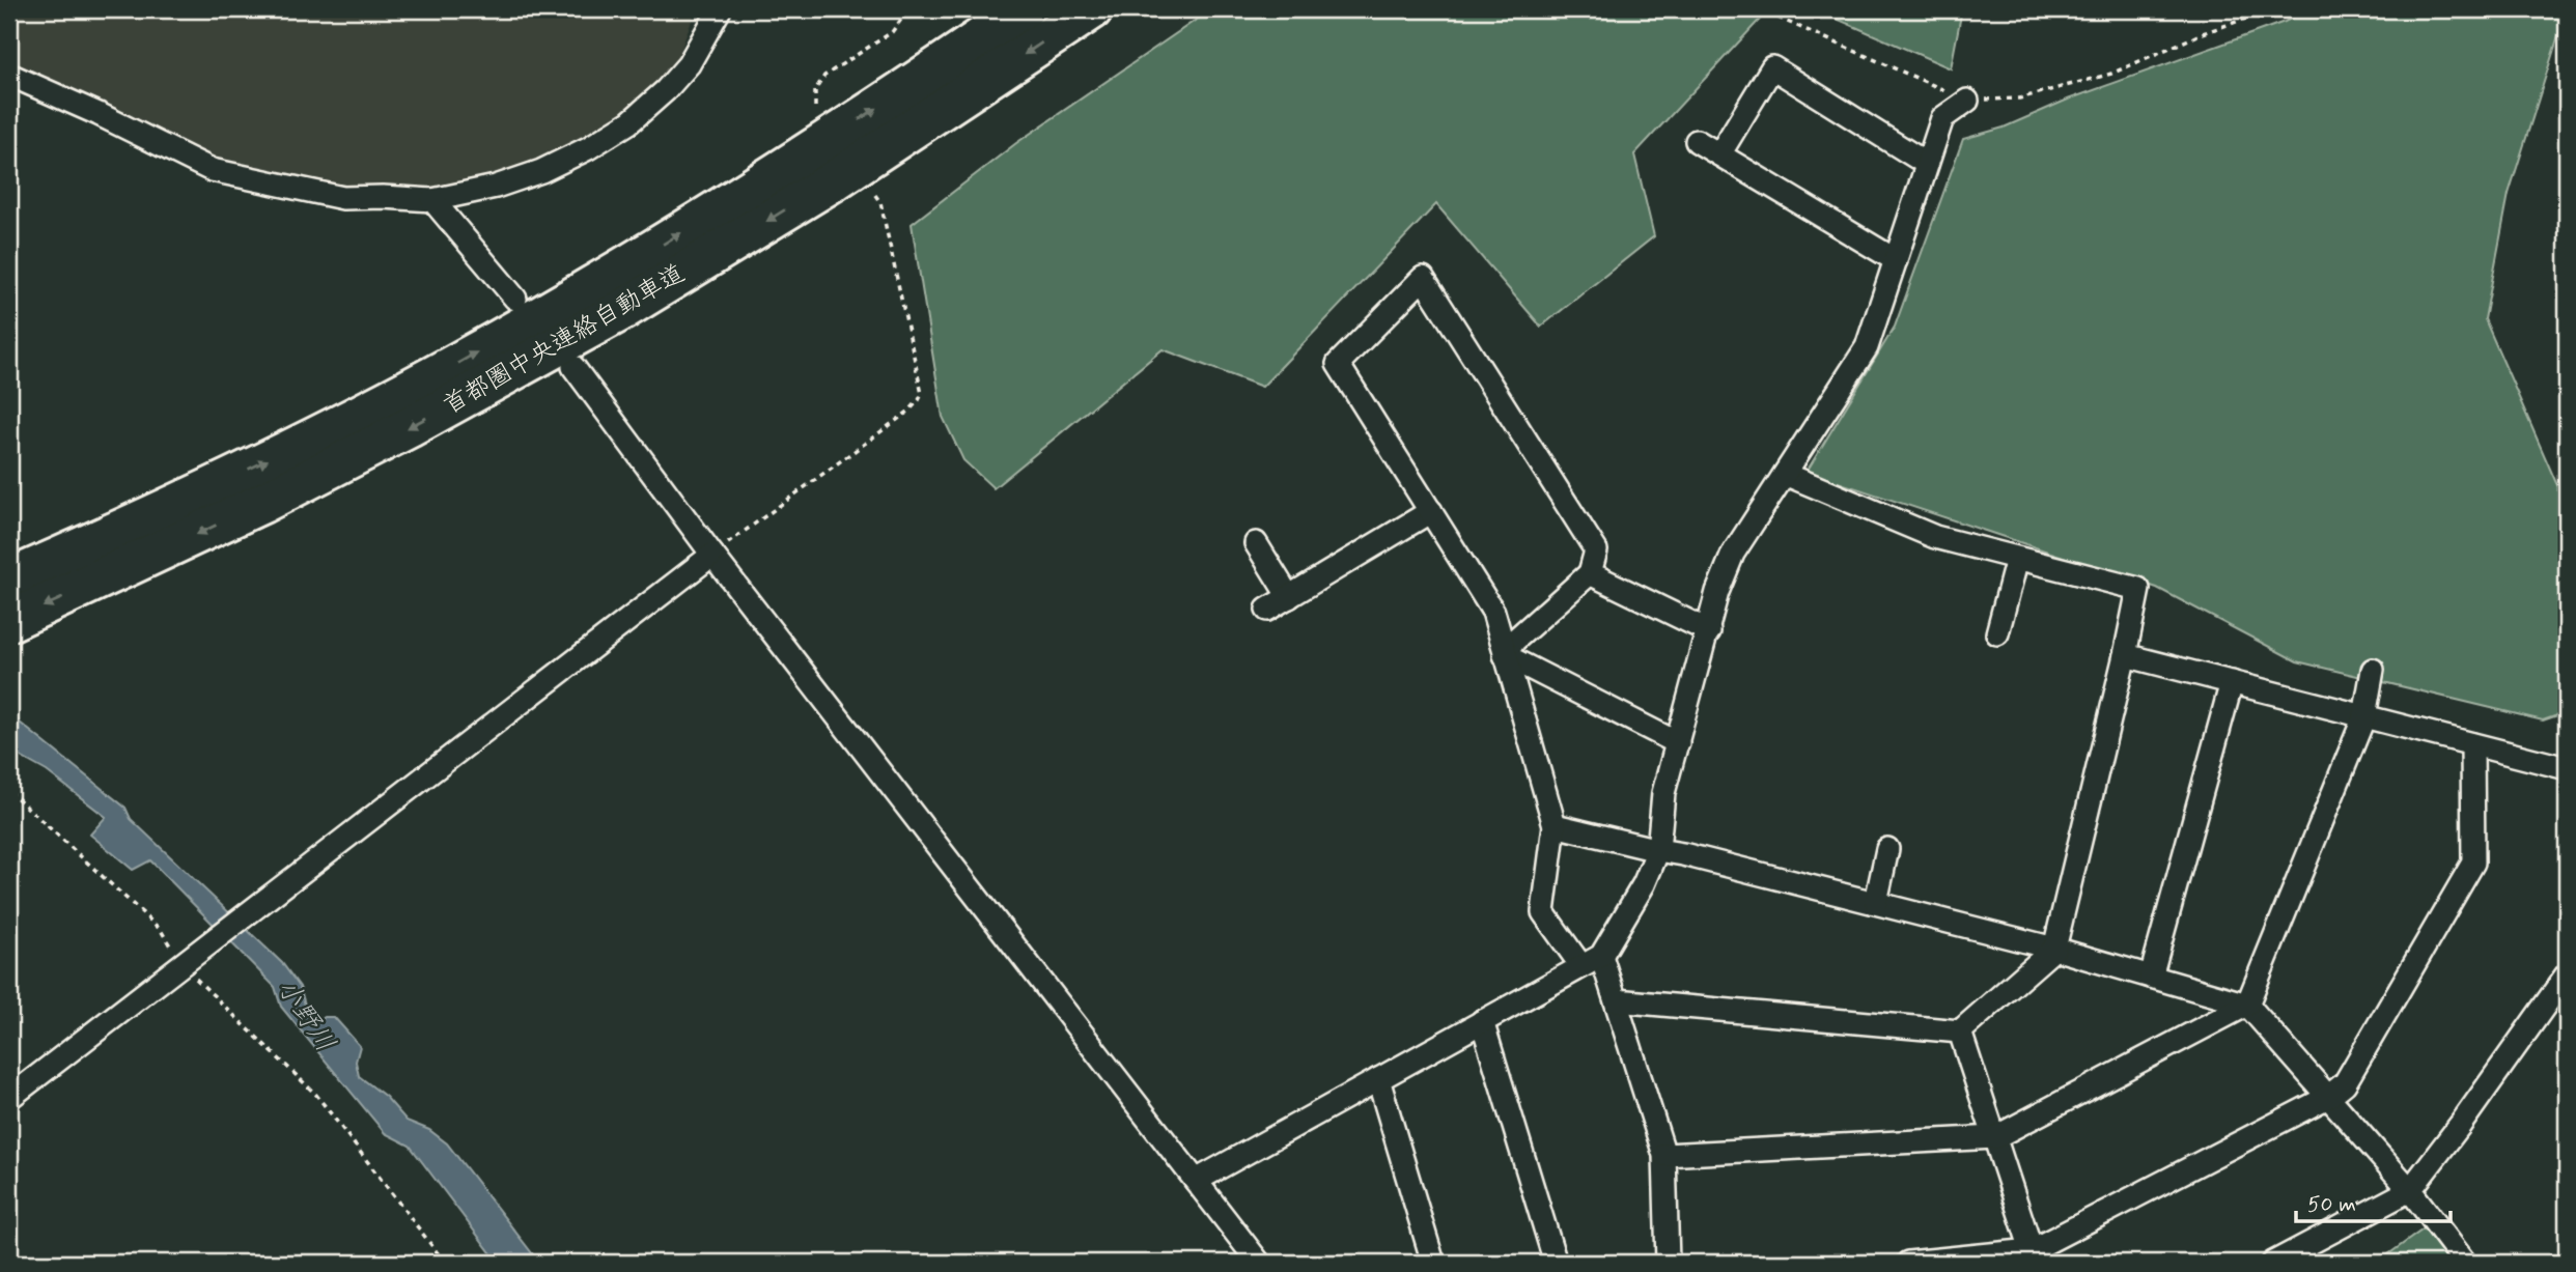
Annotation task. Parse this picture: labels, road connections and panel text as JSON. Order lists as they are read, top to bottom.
{
  "streets": {
    "highway": ["首都圏中央連絡自動車道"]
  },
  "water": ["小野川"],
  "scale_bar": "50 m"
}
